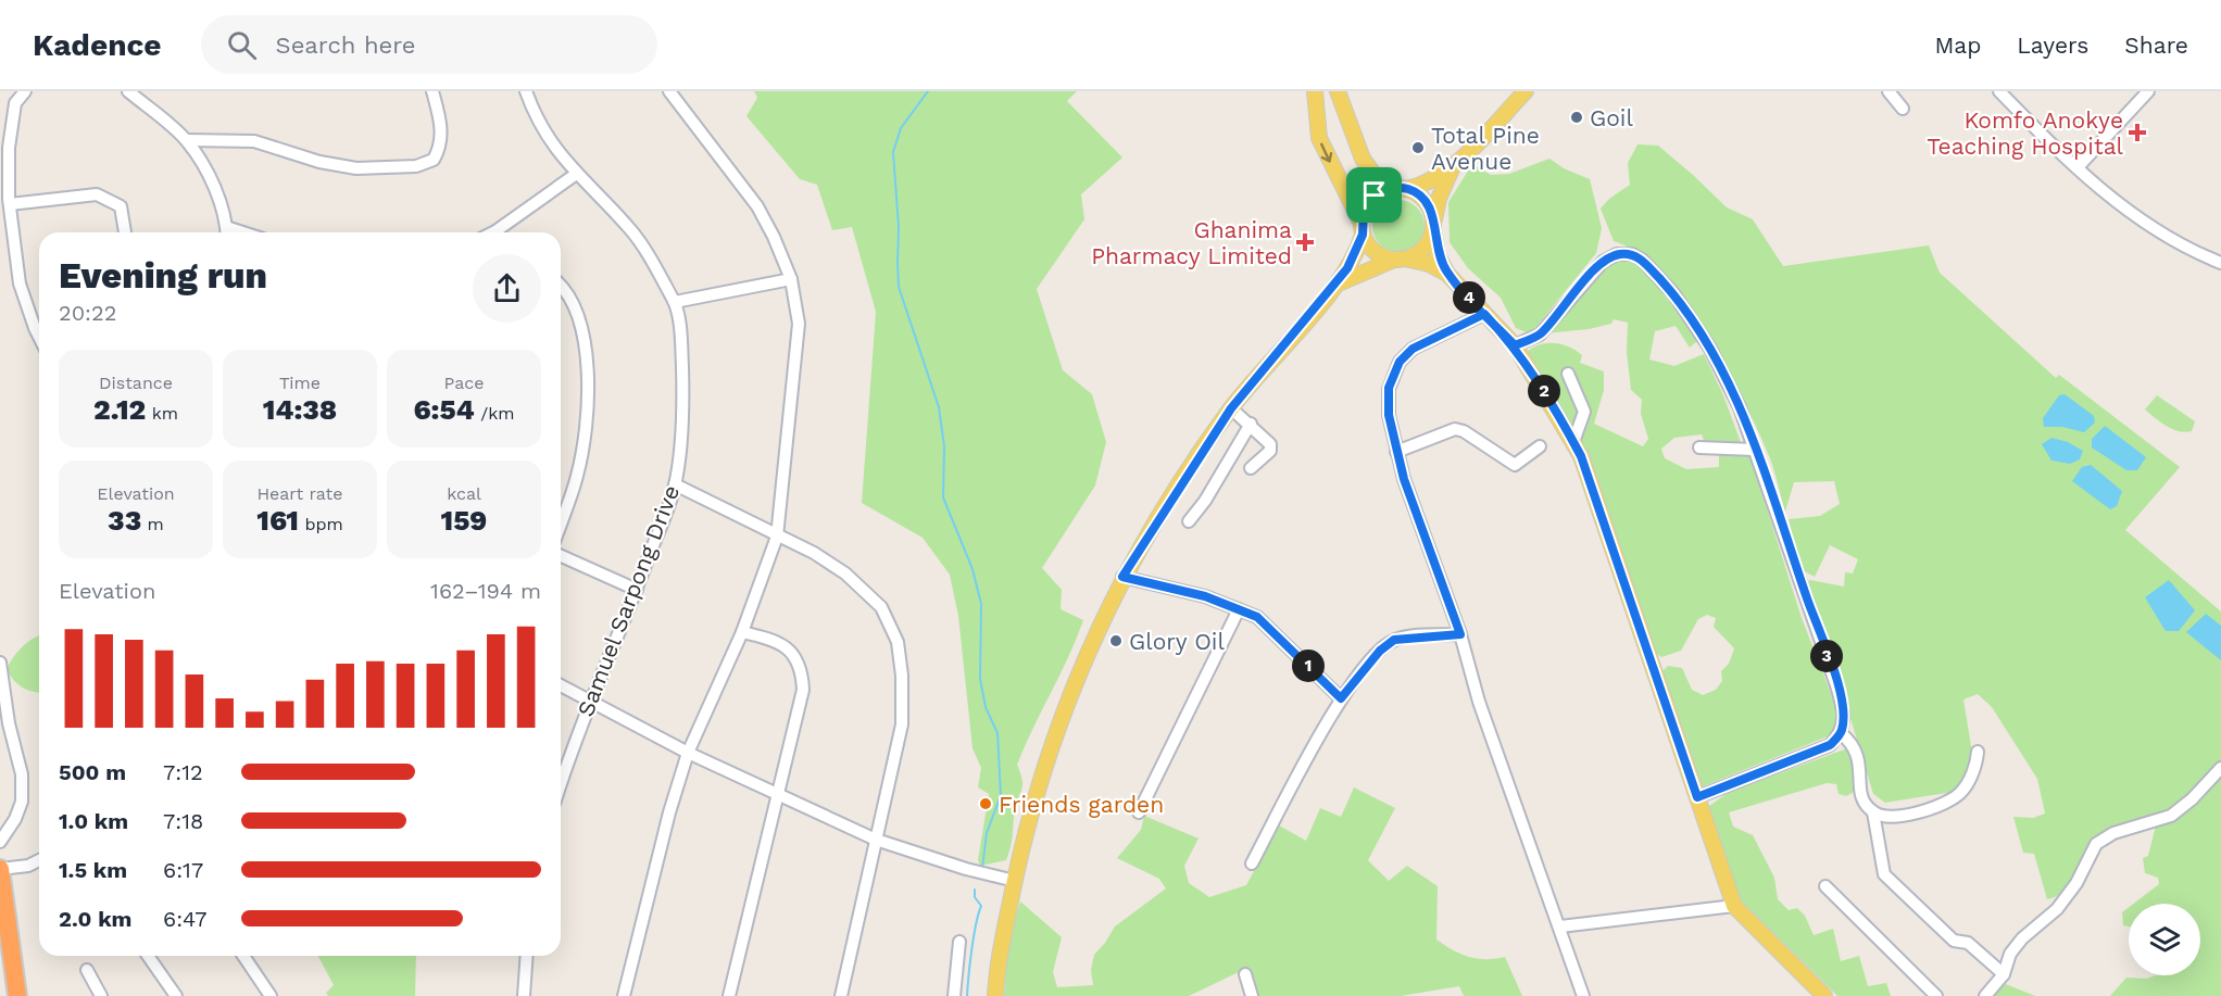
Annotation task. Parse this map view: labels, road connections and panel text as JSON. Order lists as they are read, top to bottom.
{
  "streets": {
    "street": ["Samuel Sarpong Drive"]
  },
  "places": {
    "other": [
      "Goil",
      "Total Pine Avenue",
      "Glory Oil",
      "Friends garden"
    ],
    "health": ["Komfo Anokye Teaching Hospital", "Ghanima Pharmacy Limited"]
  },
  "page": {
    "header": "Kadence",
    "search": "Search here",
    "nav": ["Map", "Layers", "Share"],
    "heading": ["Evening run", "20:22"],
    "pins": [
      "4",
      "2",
      "3",
      "1"
    ],
    "stats": [
      ["Distance", "2.12 km"],
      ["Time", "14:38"],
      ["Pace", "6:54 /km"],
      ["Elevation", "33 m"],
      ["Heart rate", "161 bpm"],
      ["kcal", "159"]
    ],
    "chart": ["Elevation", "162–194 m"],
    "list": [
      {
        "name": "500 m",
        "note": "7:12"
      },
      {
        "name": "1.0 km",
        "note": "7:18"
      },
      {
        "name": "1.5 km",
        "note": "6:17"
      },
      {
        "name": "2.0 km",
        "note": "6:47"
      }
    ]
  }
}
